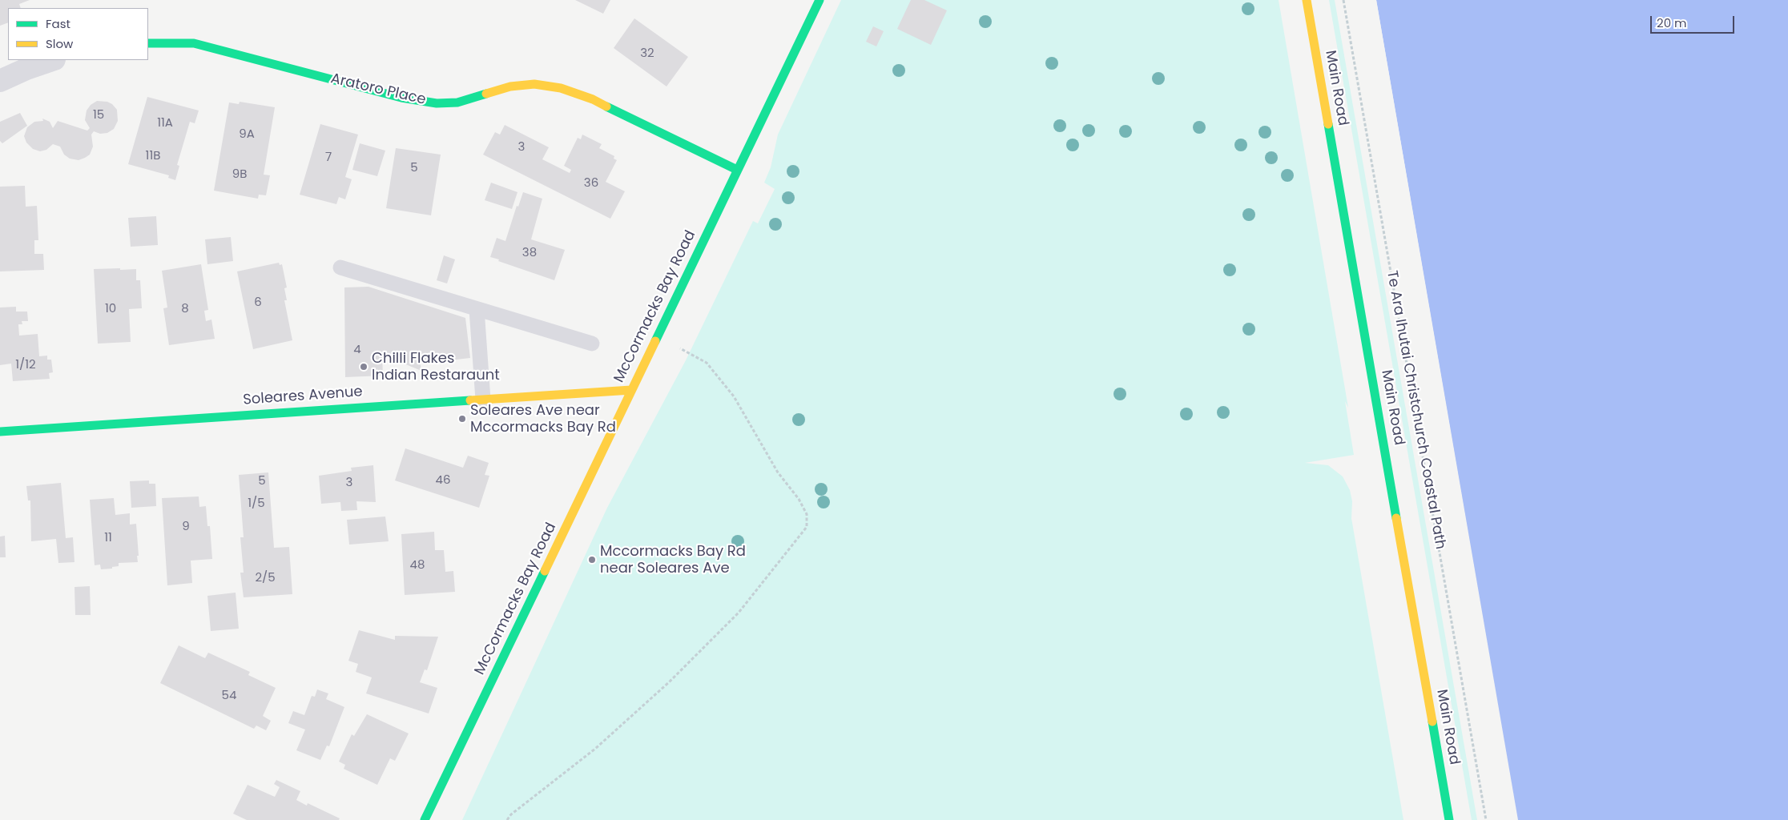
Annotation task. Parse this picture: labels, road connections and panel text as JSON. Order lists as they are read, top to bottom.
{
  "streets": {
    "street": [
      "Main Road",
      "Aratoro Place",
      "McCormacks Bay Road",
      "Soleares Avenue"
    ],
    "path": ["Te Ara Ihutai Christchurch Coastal Path"]
  },
  "crossings": [
    ["Aratoro Place", "McCormacks Bay Road"],
    ["McCormacks Bay Road", "Soleares Avenue"]
  ],
  "places": ["Chilli Flakes Indian Restaraunt", "Soleares Ave near Mccormacks Bay Rd", "Mccormacks Bay Rd near Soleares Ave"],
  "house_numbers": [
    "32",
    "15",
    "11A",
    "9A",
    "3",
    "11B",
    "7",
    "5",
    "9B",
    "36",
    "38",
    "6",
    "10",
    "8",
    "4",
    "1/12",
    "46",
    "5",
    "3",
    "1/5",
    "9",
    "11",
    "48",
    "2/5",
    "54"
  ],
  "legend": ["Fast", "Slow"],
  "scale_bar": "20 m"
}
